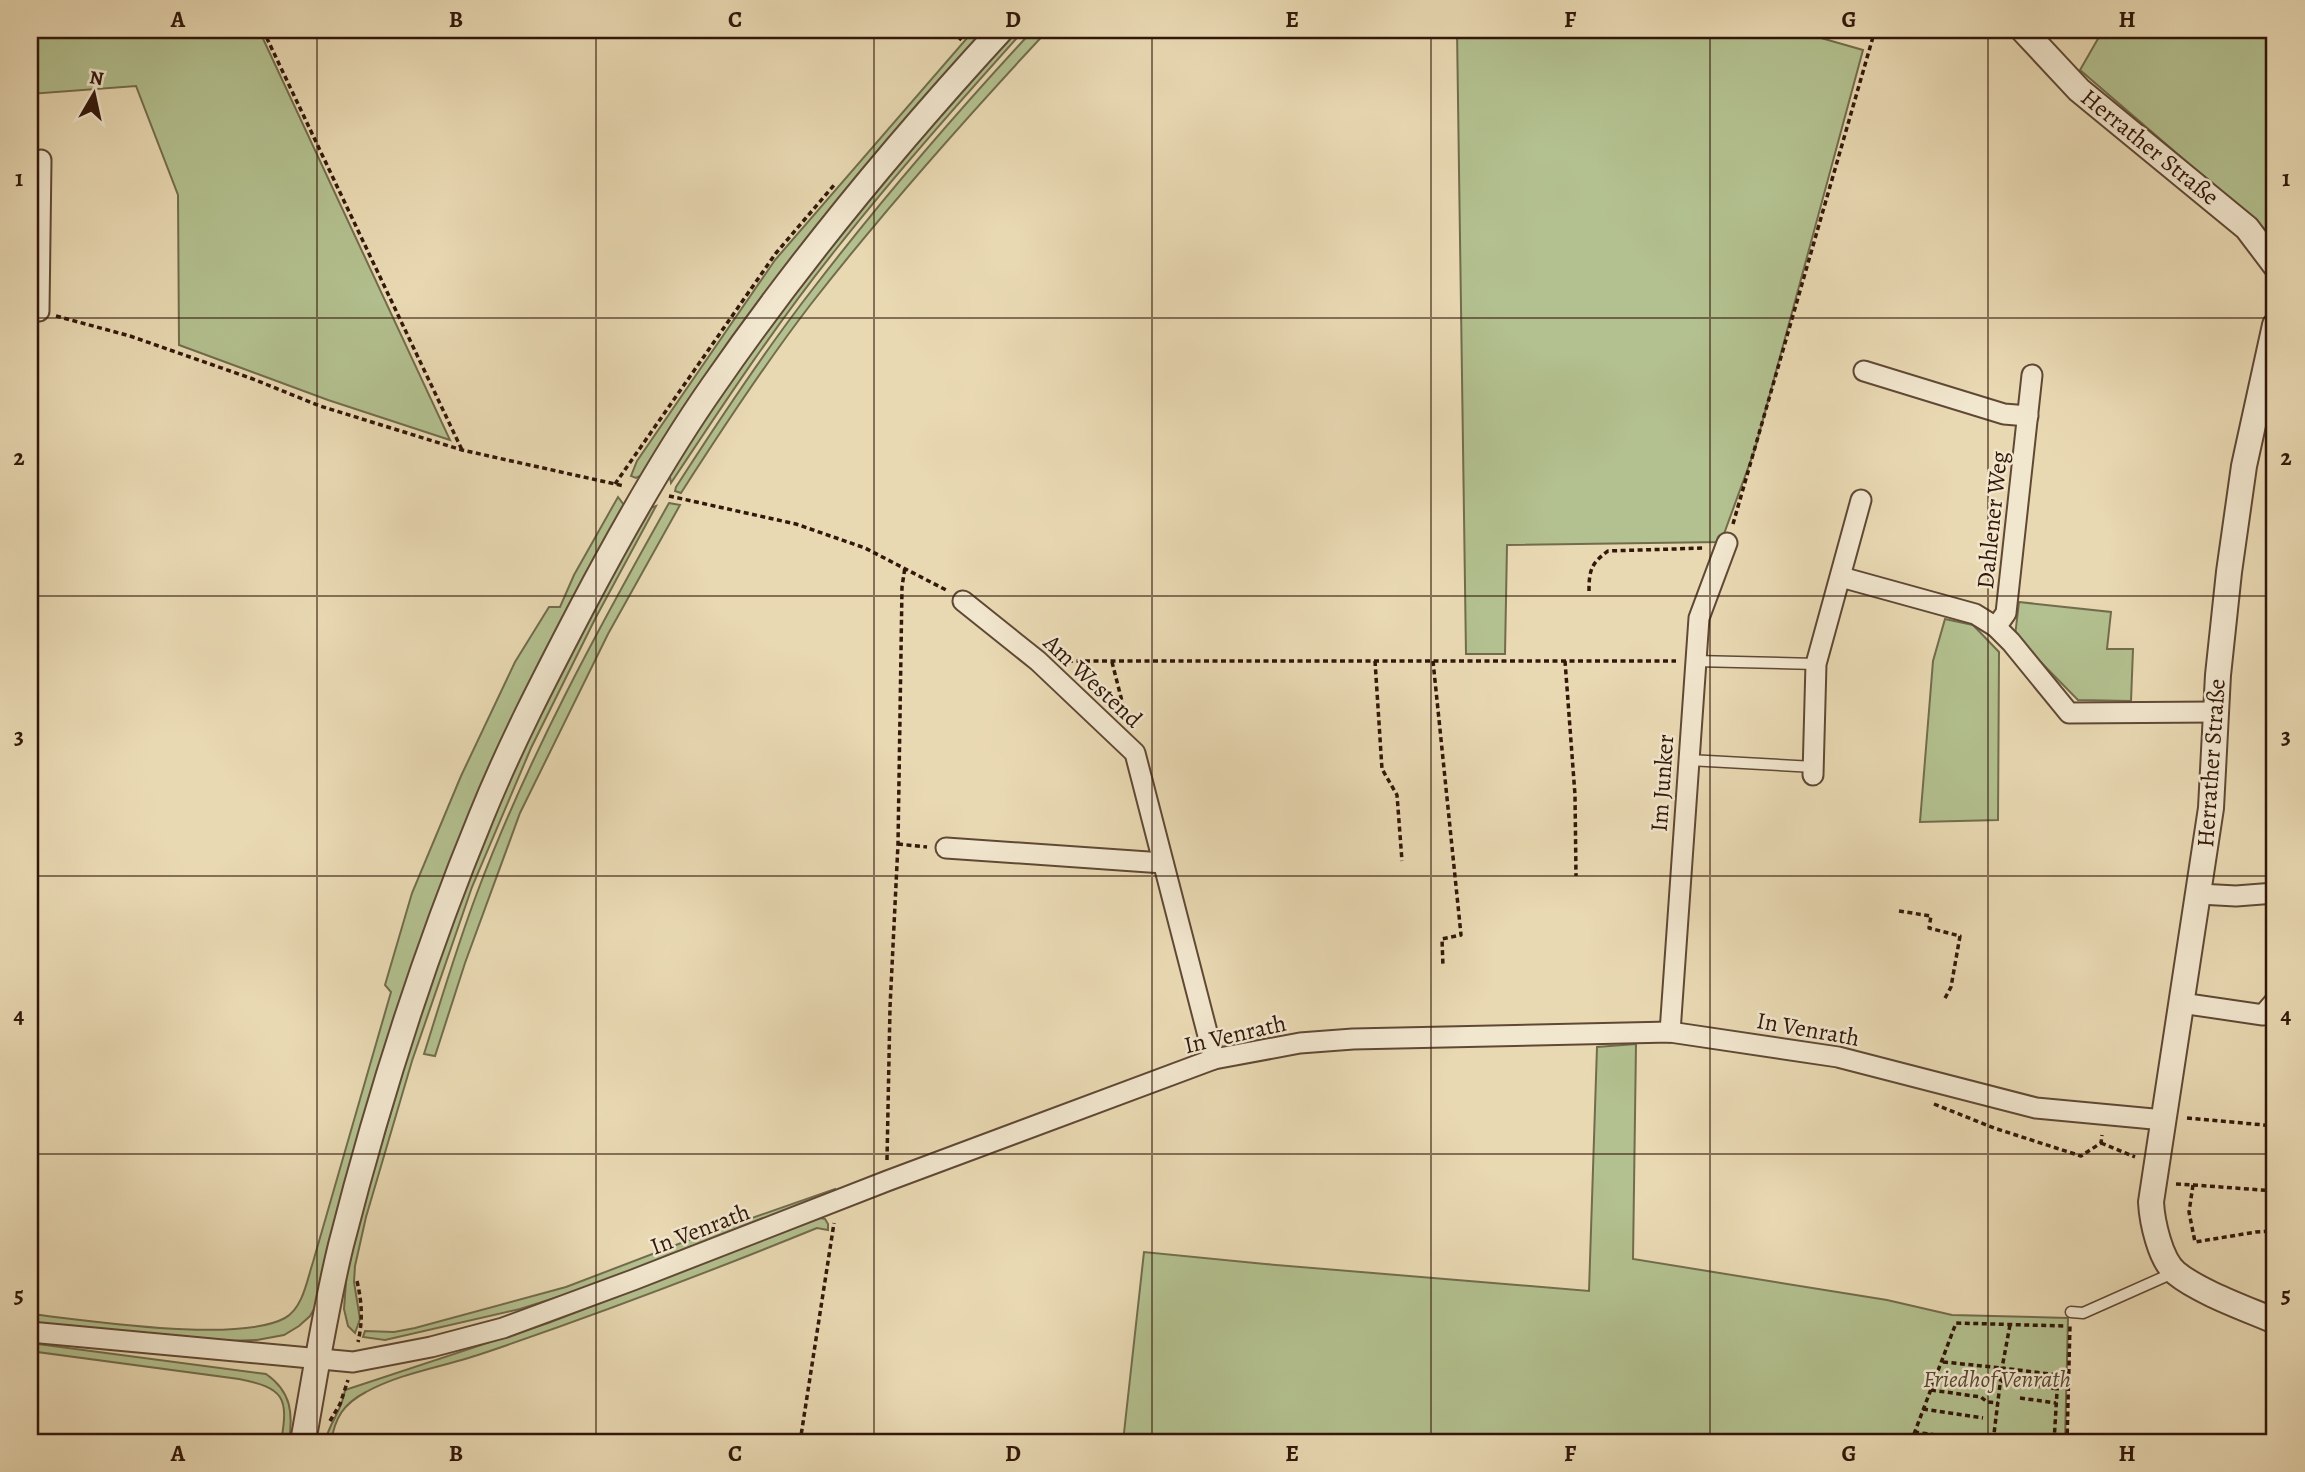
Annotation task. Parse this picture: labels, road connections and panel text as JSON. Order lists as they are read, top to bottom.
{
  "streets": {
    "street": [
      "Herrather Straße",
      "Dahlener Weg",
      "Am Westend",
      "Im Junker",
      "In Venrath"
    ]
  },
  "crossings": [
    ["Herrather Straße", "In Venrath"],
    ["Am Westend", "In Venrath"],
    ["Im Junker", "In Venrath"]
  ],
  "parks": ["Friedhof Venrath"],
  "north": "top",
  "grid": {
    "columns": [
      "A",
      "B",
      "C",
      "D",
      "E",
      "F",
      "G",
      "H"
    ],
    "rows": [
      "1",
      "2",
      "3",
      "4",
      "5"
    ]
  }
}
